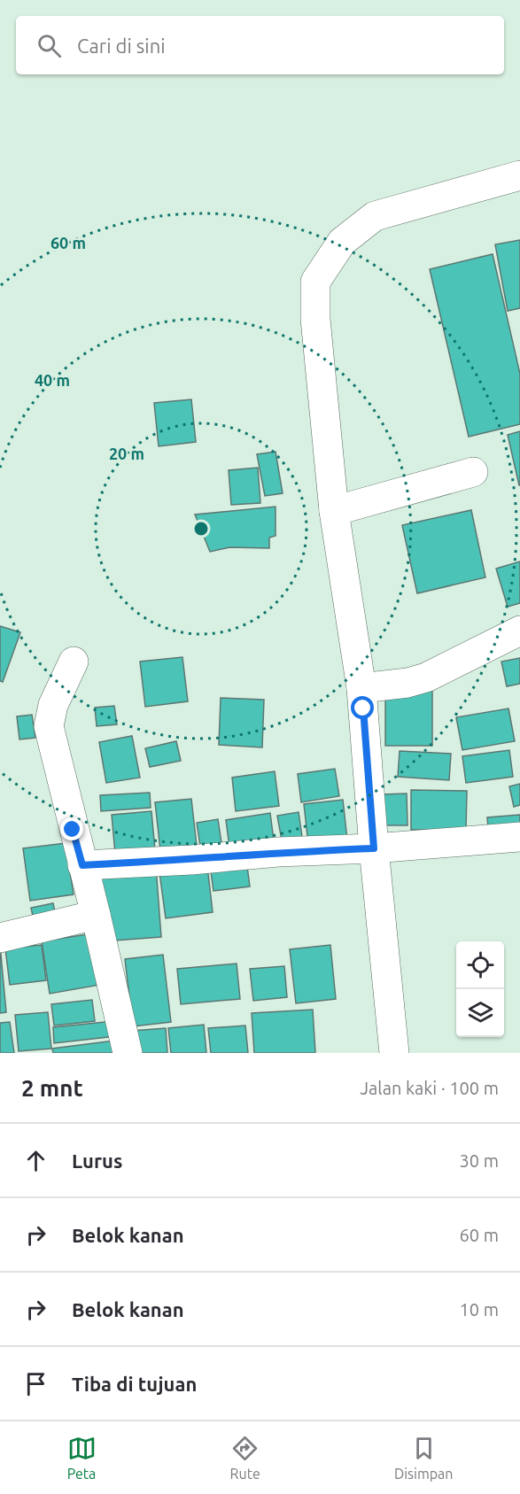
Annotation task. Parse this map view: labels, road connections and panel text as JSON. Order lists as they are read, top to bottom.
{
  "page": {
    "search": "Cari di sini",
    "heading": ["2 mnt", "Jalan kaki · 100 m"],
    "list": [
      ["Lurus", "30 m"],
      ["Belok kanan", "60 m"],
      ["Belok kanan", "10 m"],
      "Tiba di tujuan"
    ],
    "nav": ["Peta", "Rute", "Disimpan"]
  },
  "rings": ["60 m", "40 m", "20 m"]
}
